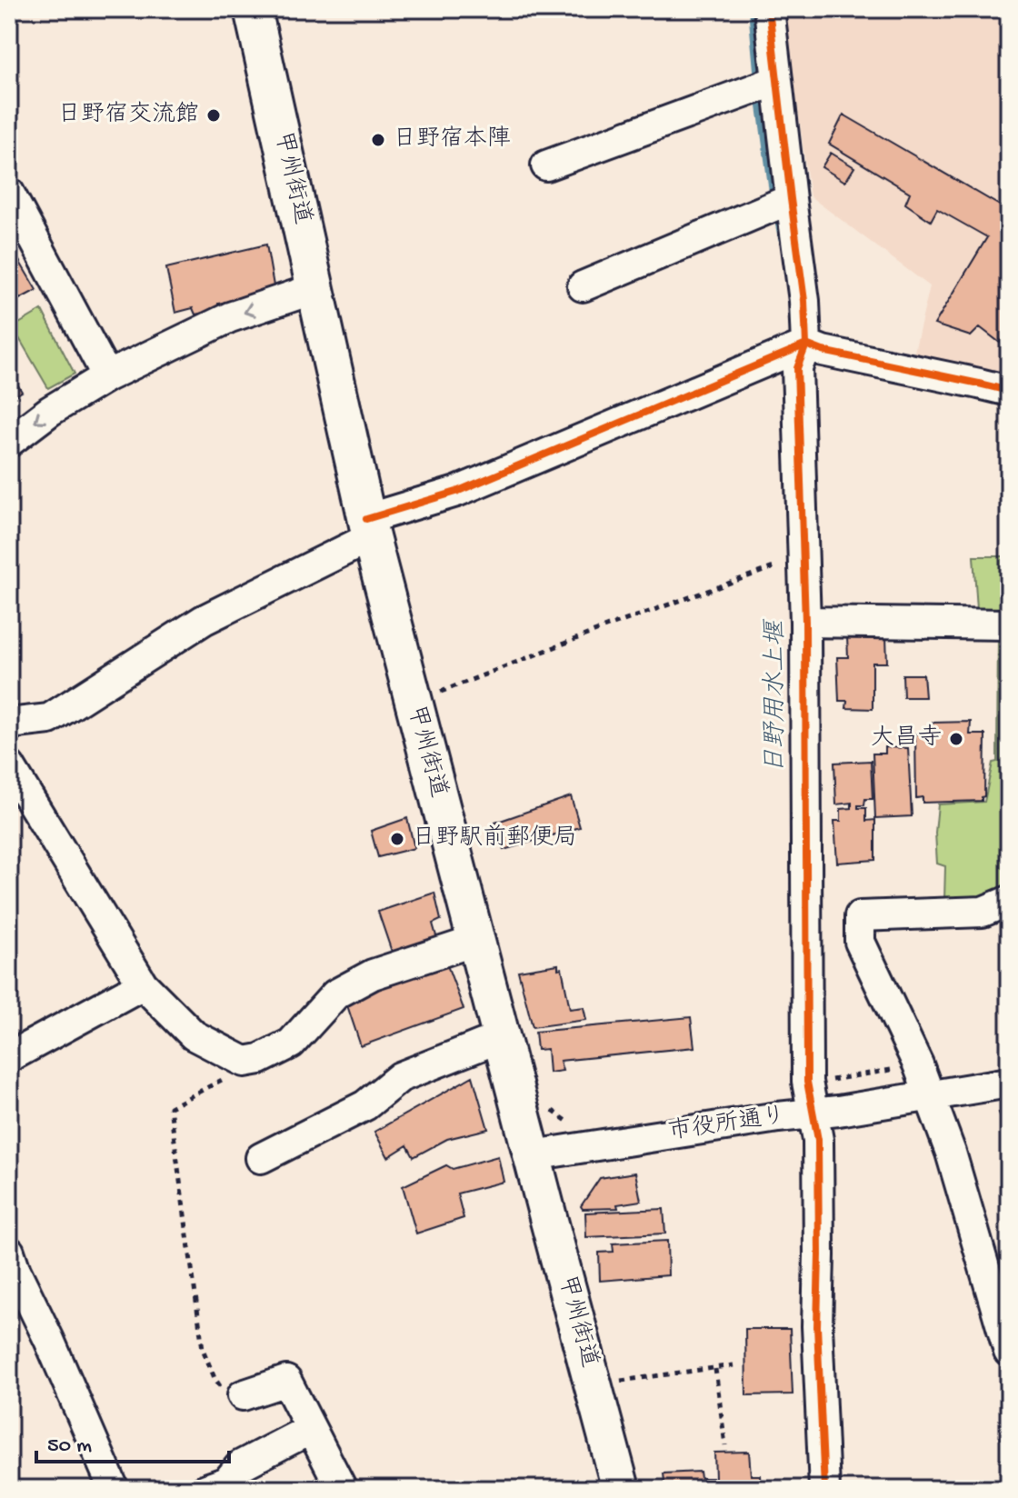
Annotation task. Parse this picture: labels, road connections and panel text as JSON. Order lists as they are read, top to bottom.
{
  "streets": {
    "main road": ["甲州街道"],
    "street": ["市役所通り"]
  },
  "crossings": [
    ["甲州街道", "市役所通り"]
  ],
  "water": ["日野用水上堰"],
  "places": [
    "日野宿交流館",
    "日野宿本陣",
    "大昌寺",
    "日野駅前郵便局"
  ],
  "scale_bar": "50 m"
}
